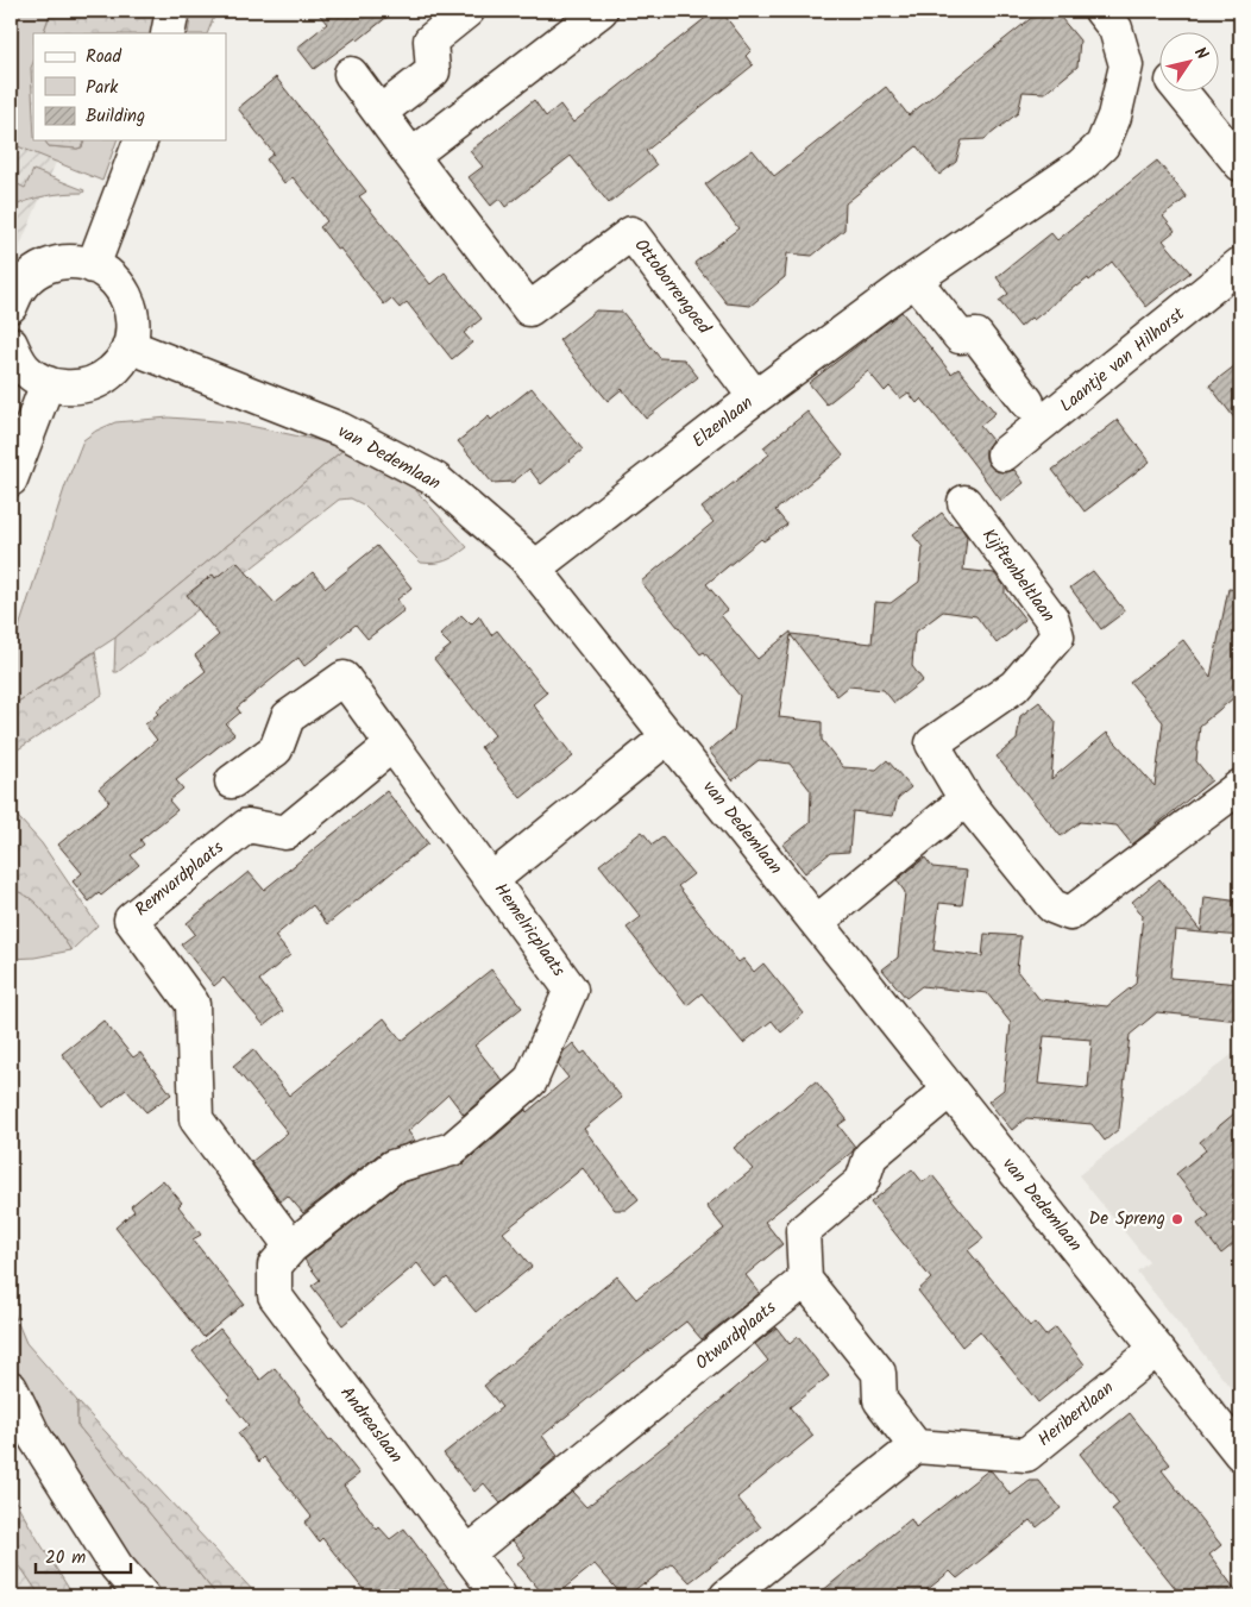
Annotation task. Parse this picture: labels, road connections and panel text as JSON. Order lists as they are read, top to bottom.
{
  "streets": {
    "street": [
      "Ottoborrengoed",
      "Laantje van Hilhorst",
      "Elzenlaan",
      "van Dedemlaan",
      "Kijftenbeltlaan",
      "Remvardplaats",
      "Hemelricplaats",
      "Otwardplaats",
      "Heribertlaan",
      "Andreaslaan"
    ]
  },
  "crossings": [
    ["Ottoborrengoed", "Elzenlaan"],
    ["Elzenlaan", "van Dedemlaan"],
    ["van Dedemlaan", "Hemelricplaats"],
    ["van Dedemlaan", "Heribertlaan"],
    ["Remvardplaats", "Hemelricplaats"],
    ["Remvardplaats", "Andreaslaan"],
    ["Hemelricplaats", "Andreaslaan"],
    ["Otwardplaats", "Andreaslaan"]
  ],
  "places": ["De Spreng"],
  "legend": ["Road", "Park", "Building"],
  "scale_bar": "20 m",
  "north": "top right"
}
